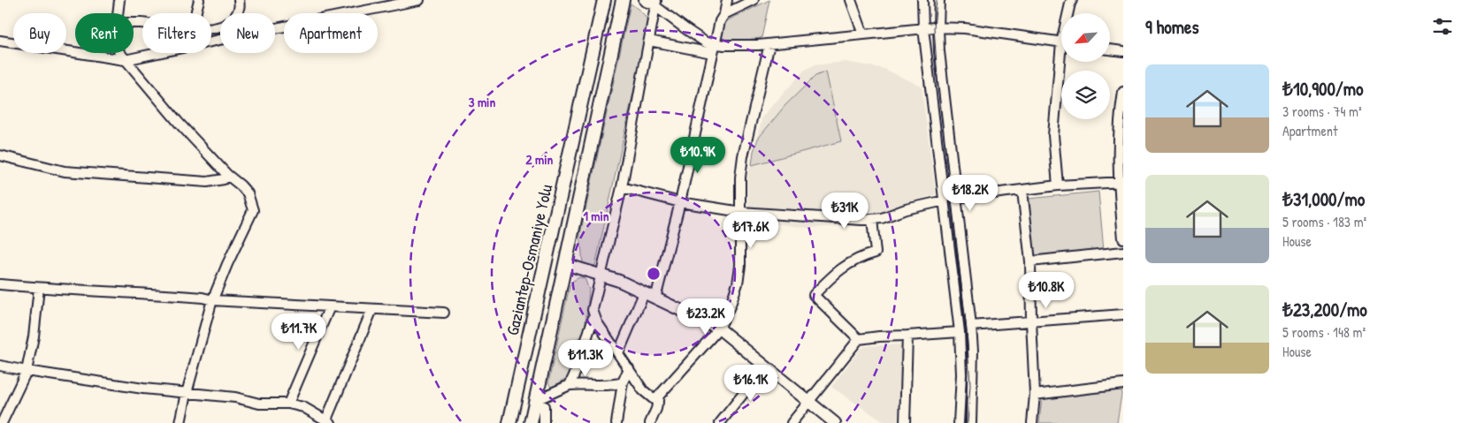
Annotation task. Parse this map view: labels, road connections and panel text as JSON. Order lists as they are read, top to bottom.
{
  "streets": {
    "highway": ["Gaziantep-Osmaniye Yolu"]
  },
  "north": "bottom left",
  "page": {
    "heading": "9 homes",
    "chip": [
      "Buy",
      "Rent",
      "Filters",
      "New",
      "Apartment"
    ],
    "list": [
      {
        "name": "₺10,900/mo",
        "note": "3 rooms · 74 m² · Apartment"
      },
      {
        "name": "₺31,000/mo",
        "note": "5 rooms · 183 m² · House"
      },
      {
        "name": "₺23,200/mo",
        "note": "5 rooms · 148 m² · House"
      }
    ],
    "price": [
      "₺10.9K",
      "₺18.2K",
      "₺31K",
      "₺17.6K",
      "₺10.8K",
      "₺23.2K",
      "₺11.7K",
      "₺11.3K",
      "₺16.1K"
    ]
  },
  "rings": ["3 min", "2 min", "1 min"]
}
